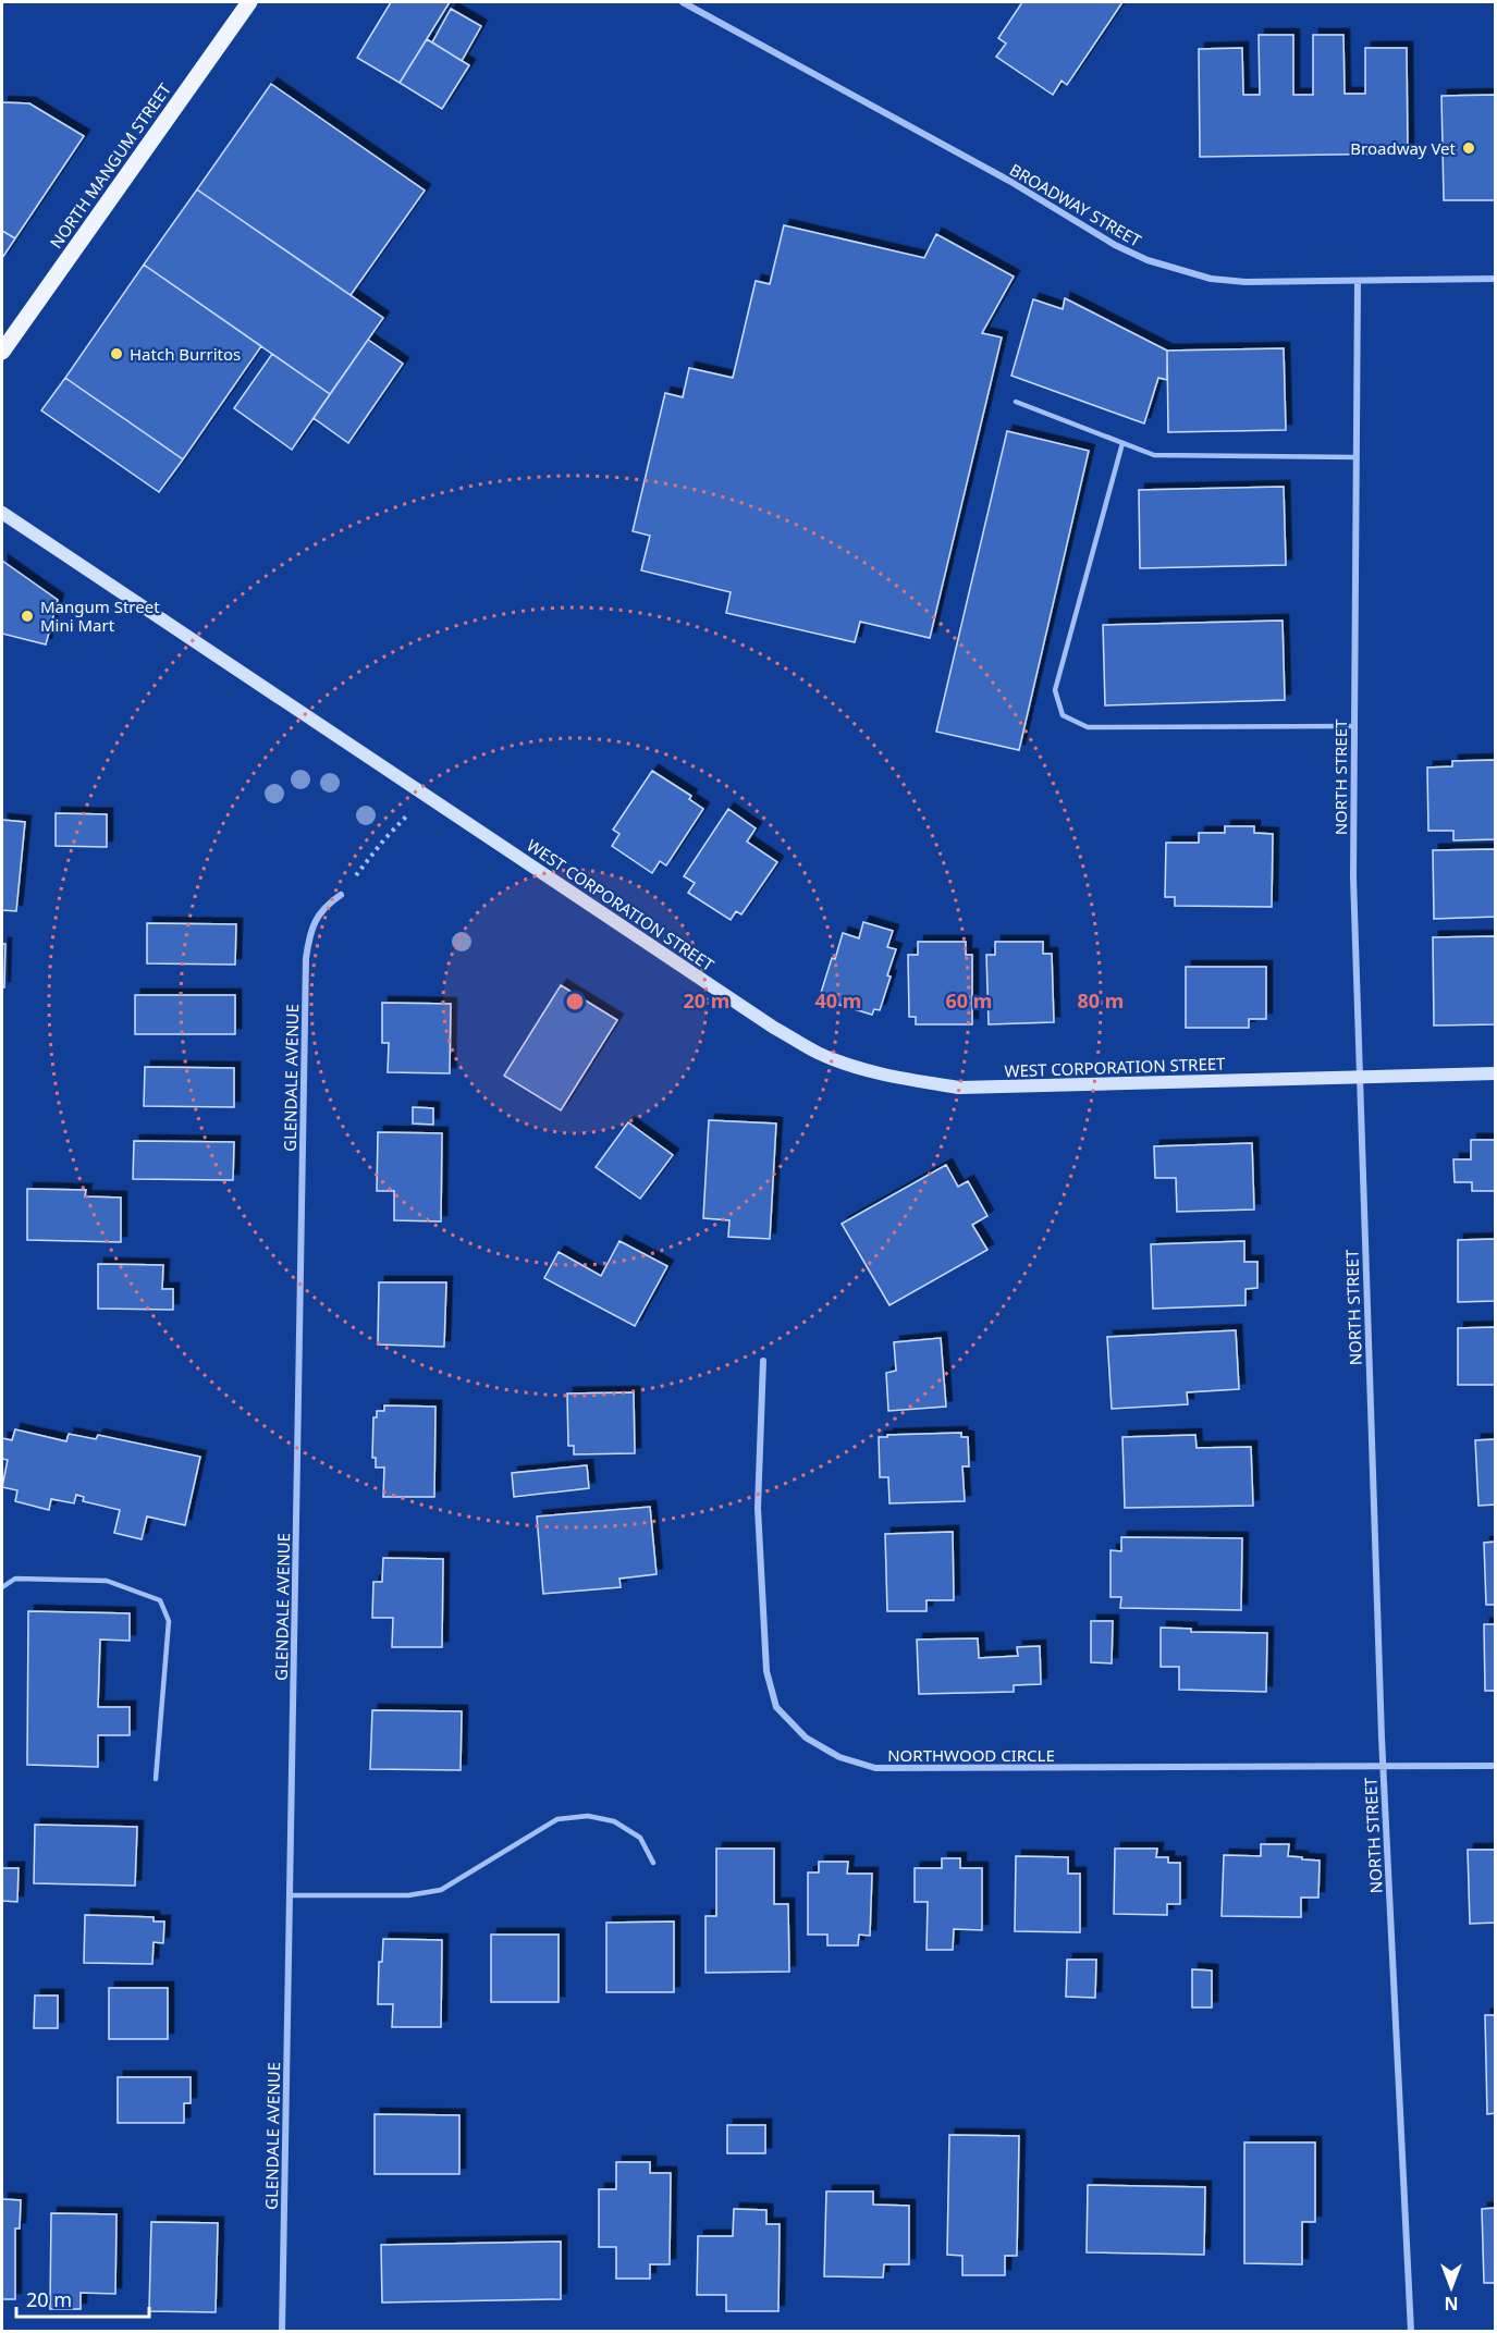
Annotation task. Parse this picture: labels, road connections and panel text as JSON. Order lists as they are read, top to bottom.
{
  "streets": {
    "main road": ["NORTH MANGUM STREET"],
    "street": [
      "BROADWAY STREET",
      "NORTH STREET",
      "WEST CORPORATION STREET",
      "GLENDALE AVENUE",
      "NORTHWOOD CIRCLE"
    ]
  },
  "crossings": [
    ["BROADWAY STREET", "NORTH STREET"],
    ["NORTH STREET", "WEST CORPORATION STREET"],
    ["NORTH STREET", "NORTHWOOD CIRCLE"]
  ],
  "places": ["Broadway Vet", "Hatch Burritos", "Mangum Street Mini Mart"],
  "scale_bar": "20 m",
  "north": "bottom",
  "rings": [
    "20 m",
    "40 m",
    "60 m",
    "80 m"
  ]
}
